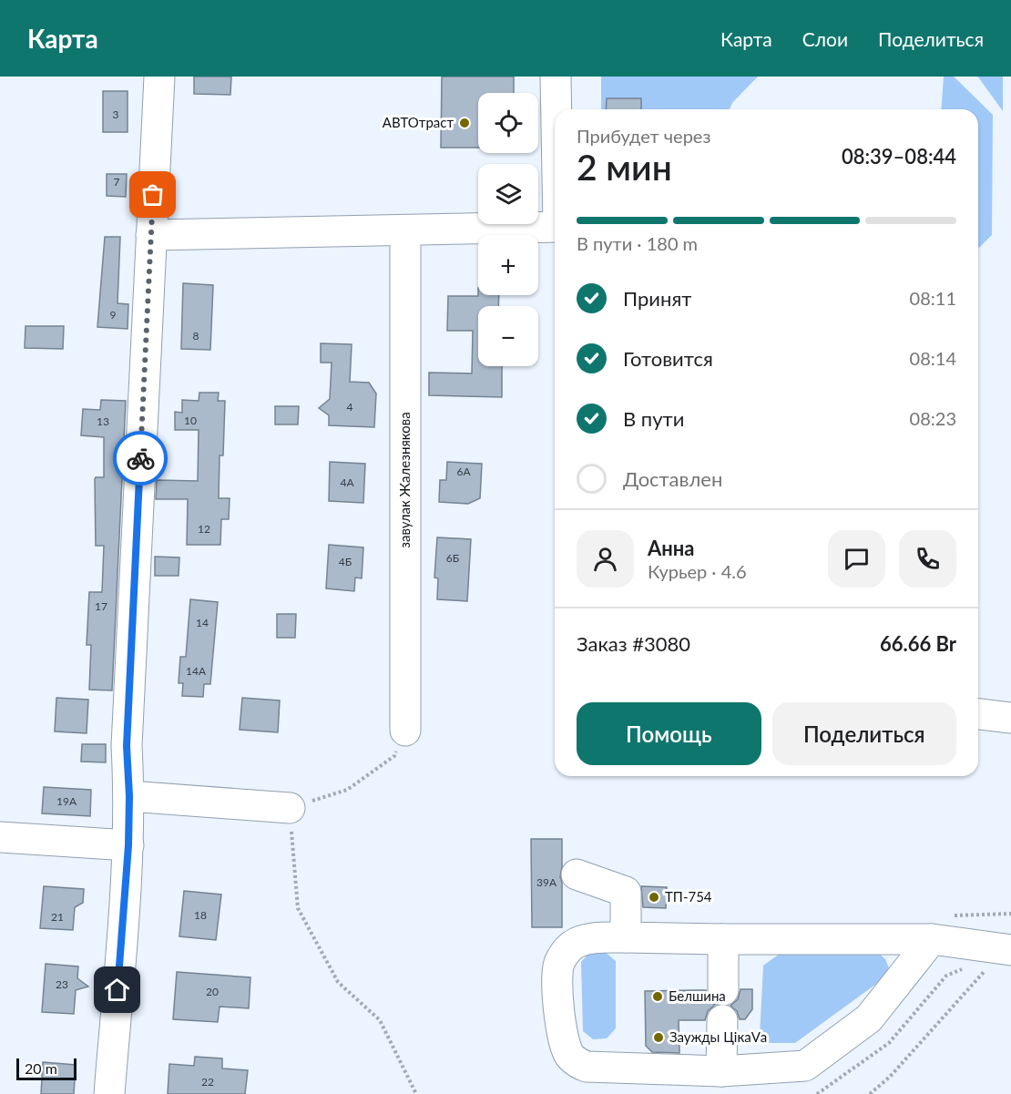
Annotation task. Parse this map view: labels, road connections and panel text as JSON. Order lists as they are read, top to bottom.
{
  "streets": {
    "street": ["завулак Жалезнякова"]
  },
  "places": [
    "АВТОтраст",
    "ТП-754",
    "Белшина",
    "Заужды ЦікаVа"
  ],
  "house_numbers": [
    "3",
    "7",
    "9",
    "8",
    "4",
    "10",
    "13",
    "6А",
    "4А",
    "12",
    "6Б",
    "4Б",
    "17",
    "14",
    "14А",
    "19А",
    "39А",
    "18",
    "21",
    "23",
    "20",
    "22"
  ],
  "scale_bar": "20 m",
  "page": {
    "header": "Карта",
    "nav": ["Карта", "Слои", "Поделиться"],
    "map_buttons": ["+", "−"],
    "heading": ["2 мин", "Прибудет через", "08:39–08:44"],
    "panel": [
      "Анна",
      "Курьер · 4.6",
      "Заказ #3080",
      "66.66 Br"
    ],
    "bar": "В пути · 180 m",
    "list": [
      ["Принят", "08:11"],
      ["Готовится", "08:14"],
      ["В пути", "08:23"],
      "Доставлен"
    ],
    "buttons": ["Помощь", "Поделиться"],
    "scale": "20 m"
  }
}
